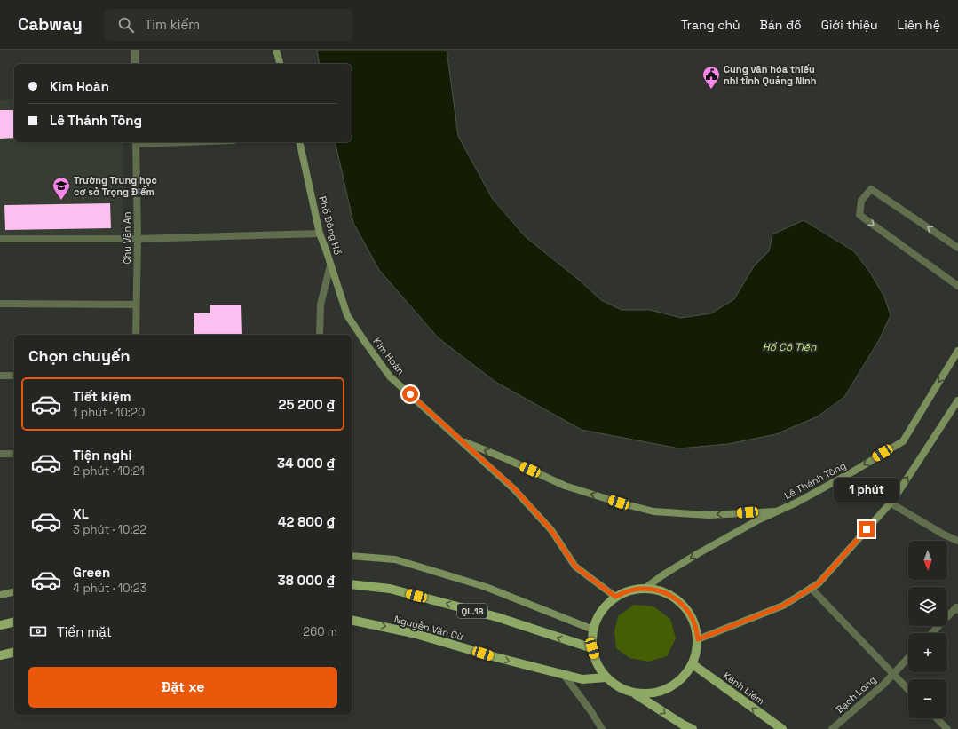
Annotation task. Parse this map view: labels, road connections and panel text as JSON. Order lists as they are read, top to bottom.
{
  "streets": {
    "main road": ["QL.18", "Nguyễn Văn Cừ", "Kênh Liêm"],
    "street": [
      "Phố Đông Hồ",
      "Chu Văn An",
      "Kim Hoàn",
      "Lê Thánh Tông",
      "Bạch Long"
    ]
  },
  "crossings": [
    ["Phố Đông Hồ", "Kim Hoàn"],
    ["Kim Hoàn", "Lê Thánh Tông"],
    ["Kim Hoàn", "QL.18"],
    ["Kim Hoàn", "Nguyễn Văn Cừ"],
    ["Kim Hoàn", "Kênh Liêm"],
    ["Lê Thánh Tông", "QL.18"],
    ["Lê Thánh Tông", "Nguyễn Văn Cừ"],
    ["Lê Thánh Tông", "Kênh Liêm"],
    ["QL.18", "Nguyễn Văn Cừ"],
    ["QL.18", "Kênh Liêm"],
    ["Nguyễn Văn Cừ", "Kênh Liêm"]
  ],
  "water": ["Hồ Cô Tiên"],
  "places": {
    "public building": ["Cung văn hóa thiếu nhi tỉnh Quảng Ninh"],
    "school or university": ["Trường Trung học cơ sở Trọng Điểm"]
  },
  "north": "bottom",
  "page": {
    "header": "Cabway",
    "search": "Tìm kiếm",
    "nav": [
      "Trang chủ",
      "Bản đồ",
      "Giới thiệu",
      "Liên hệ"
    ],
    "banner": ["Kim Hoàn", "Lê Thánh Tông"],
    "heading": "Chọn chuyến",
    "list": [
      {
        "name": "Tiết kiệm",
        "note": "1 phút · 10:20",
        "value": "25 200 ₫"
      },
      {
        "name": "Tiện nghi",
        "note": "2 phút · 10:21",
        "value": "34 000 ₫"
      },
      {
        "name": "XL",
        "note": "3 phút · 10:22",
        "value": "42 800 ₫"
      },
      {
        "name": "Green",
        "note": "4 phút · 10:23",
        "value": "38 000 ₫"
      }
    ],
    "bubble": "1 phút",
    "map_buttons": ["+", "−"],
    "pay": ["Tiền mặt", "260 m"],
    "buttons": "Đặt xe"
  }
}
